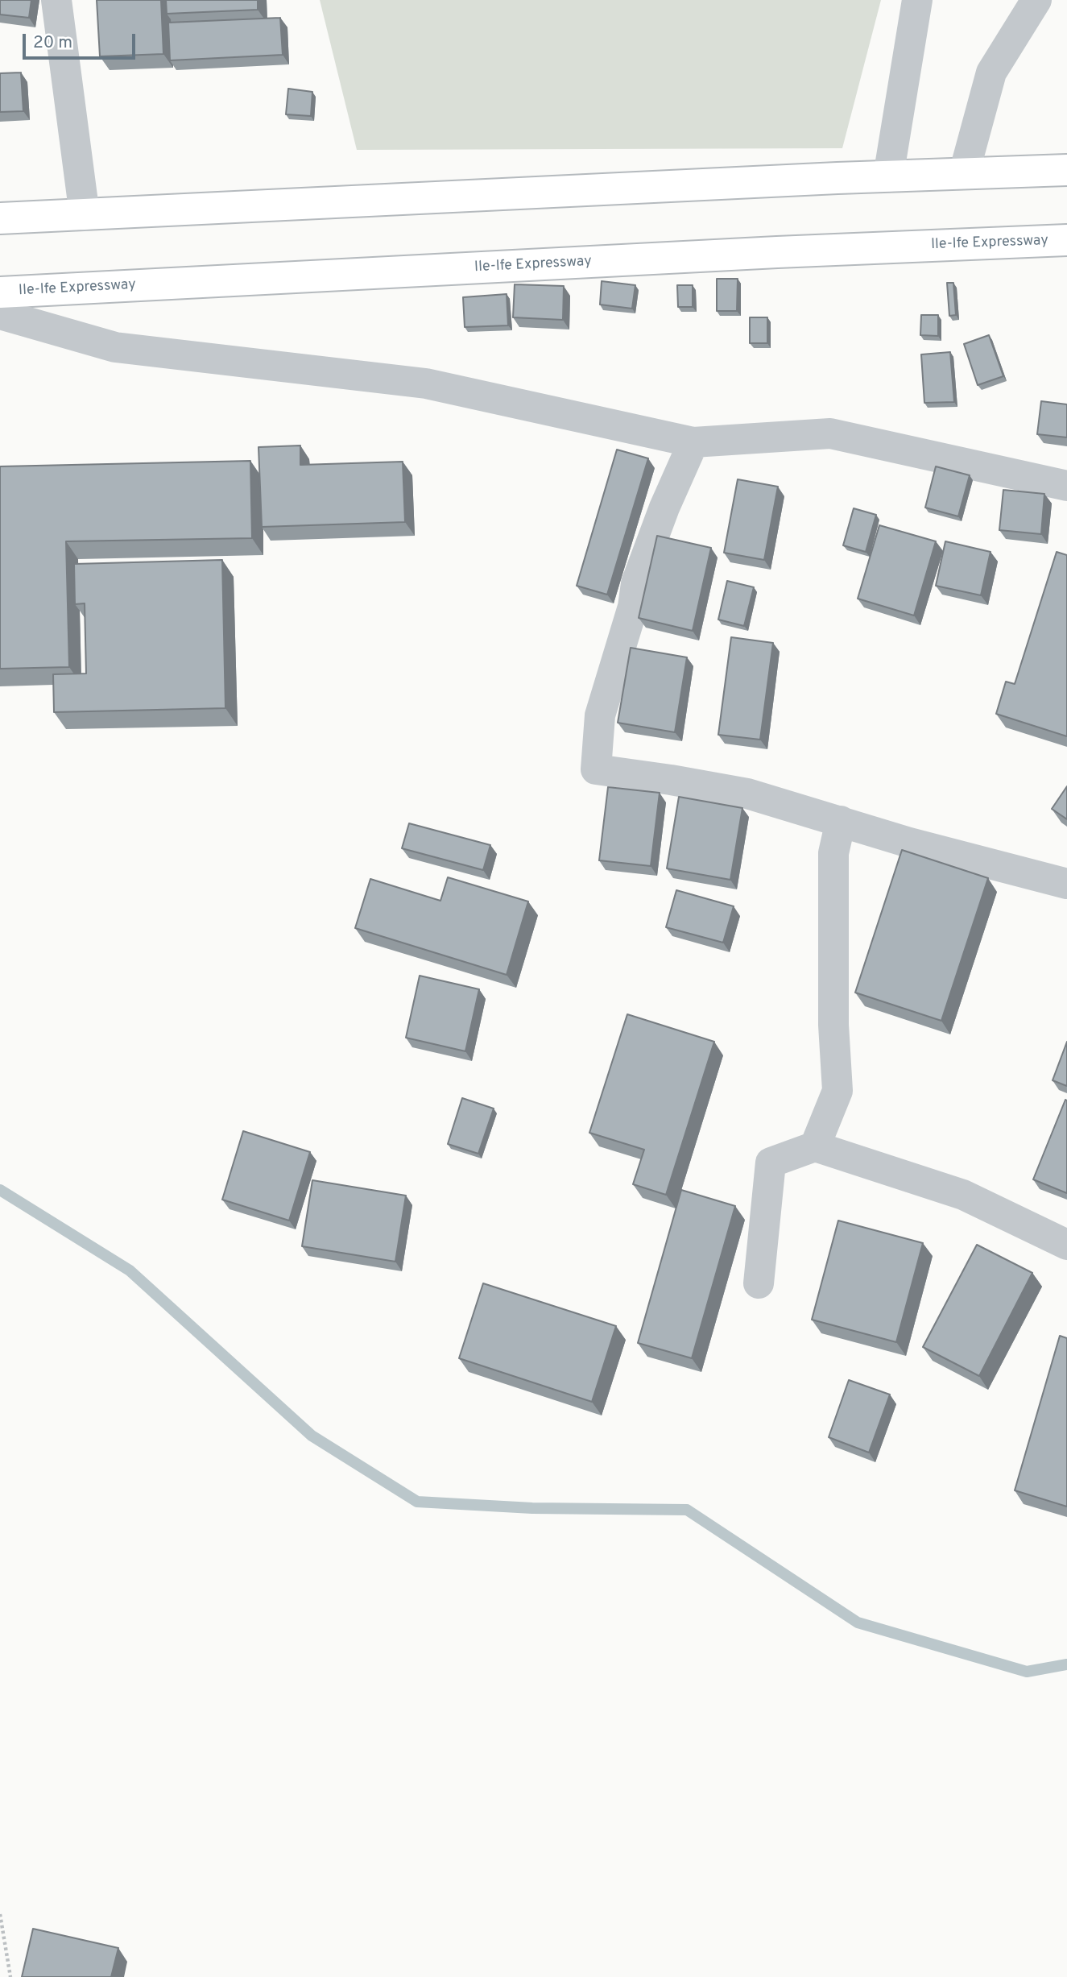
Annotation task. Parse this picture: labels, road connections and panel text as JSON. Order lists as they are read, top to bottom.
{
  "streets": {
    "main road": ["Ile-Ife Expressway"]
  },
  "scale_bar": "20 m"
}
